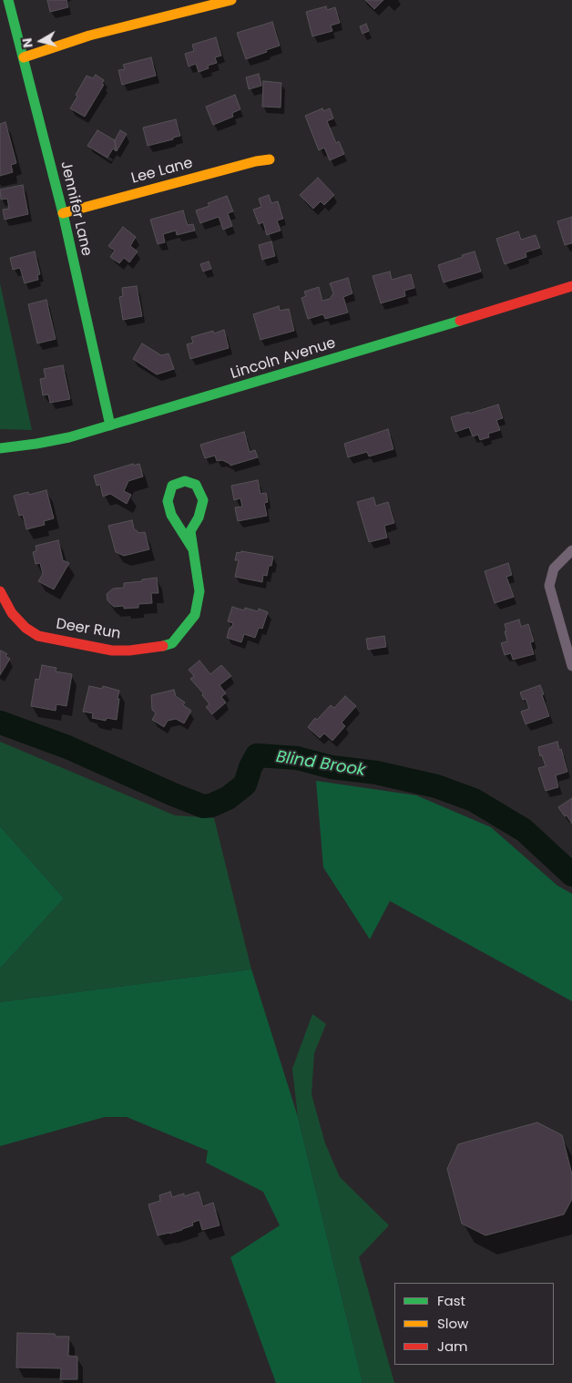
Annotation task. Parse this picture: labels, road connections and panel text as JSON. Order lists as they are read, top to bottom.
{
  "streets": {
    "street": [
      "Lee Lane",
      "Jennifer Lane",
      "Lincoln Avenue",
      "Deer Run"
    ]
  },
  "crossings": [
    ["Lee Lane", "Jennifer Lane"],
    ["Jennifer Lane", "Lincoln Avenue"]
  ],
  "water": ["Blind Brook"],
  "legend": ["Fast", "Slow", "Jam"],
  "north": "left"
}
